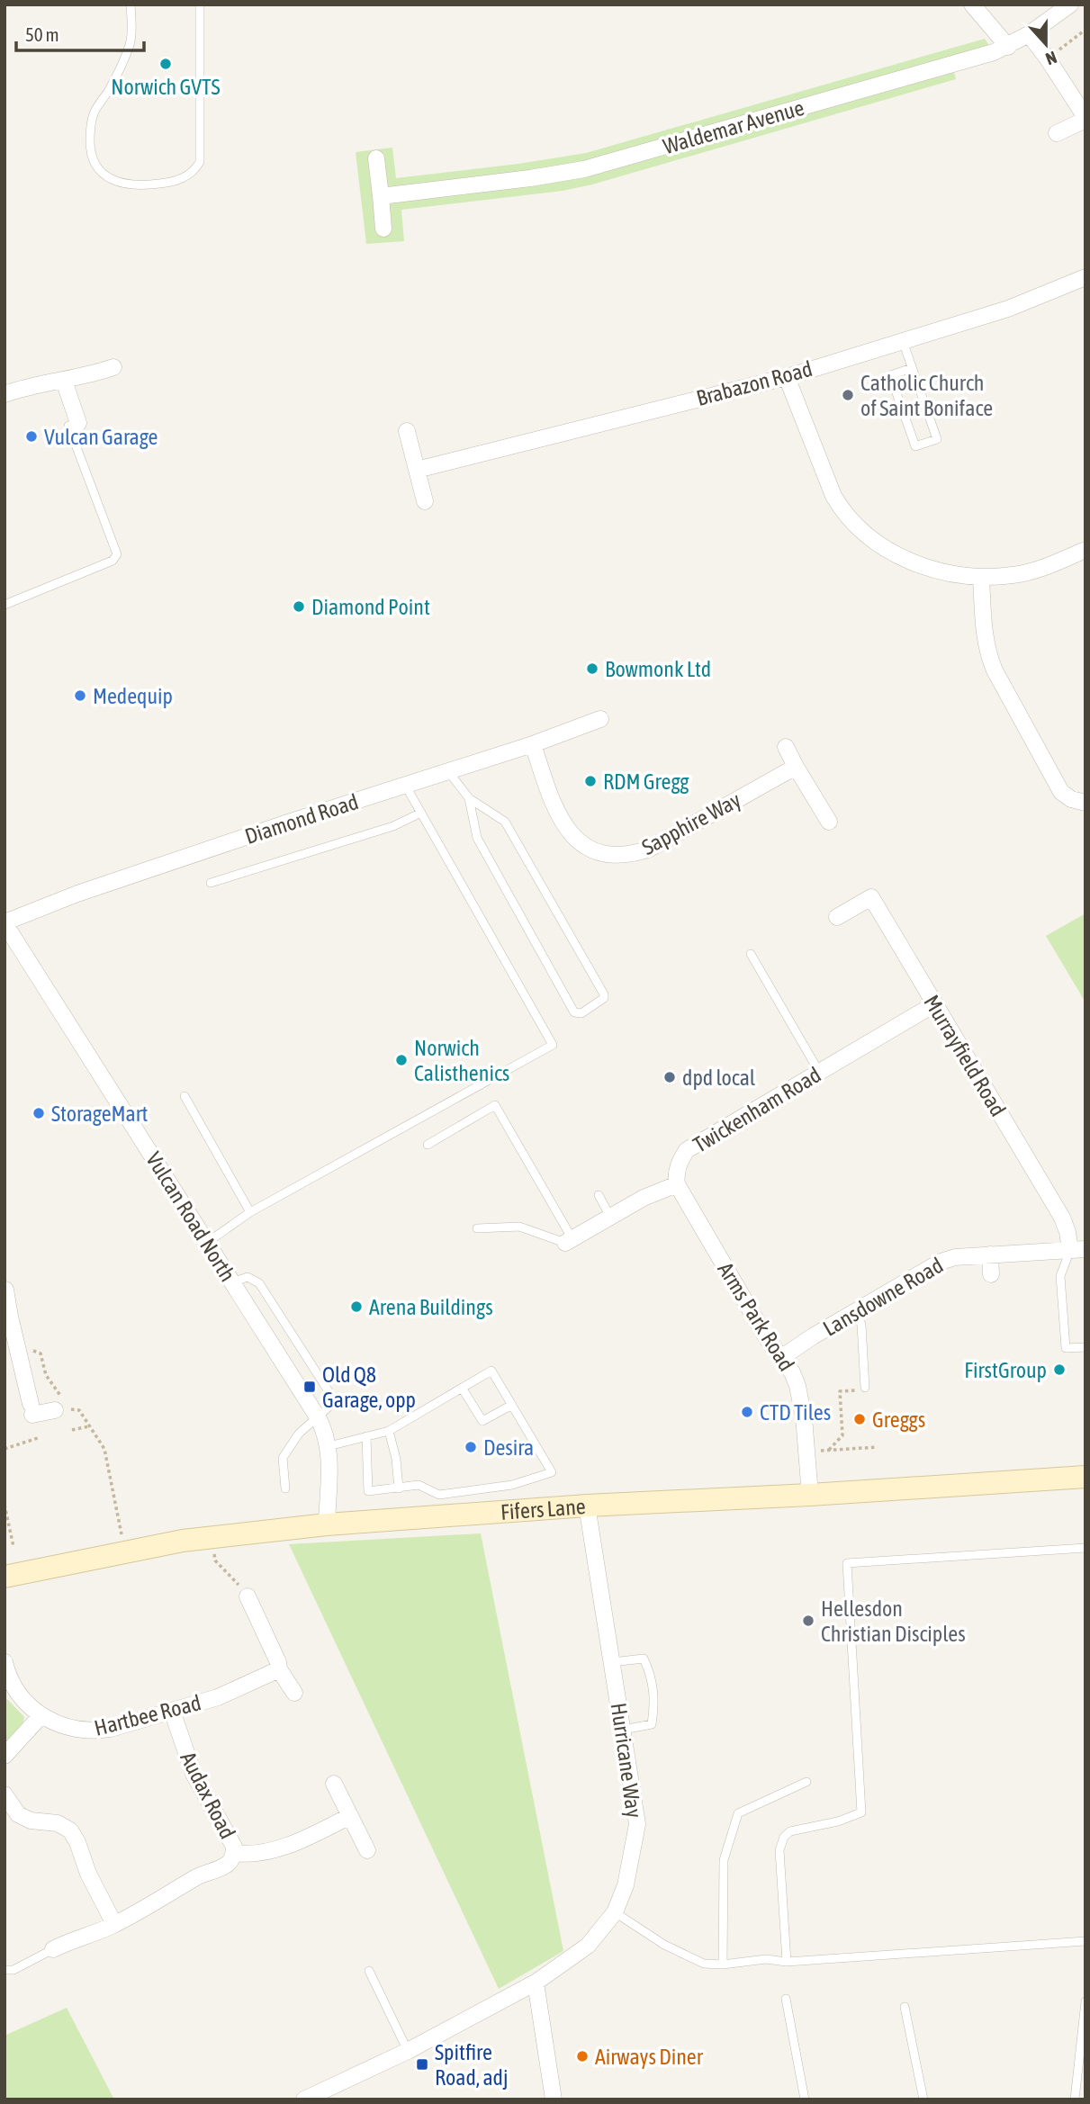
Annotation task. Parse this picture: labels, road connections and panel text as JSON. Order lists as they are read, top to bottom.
{
  "streets": {
    "street": [
      "Waldemar Avenue",
      "Brabazon Road",
      "Diamond Road",
      "Sapphire Way",
      "Murrayfield Road",
      "Twickenham Road",
      "Vulcan Road North",
      "Lansdowne Road",
      "Arms Park Road",
      "Fifers Lane",
      "Hartbee Road",
      "Hurricane Way",
      "Audax Road"
    ]
  },
  "crossings": [
    ["Diamond Road", "Sapphire Way"],
    ["Diamond Road", "Vulcan Road North"],
    ["Murrayfield Road", "Twickenham Road"],
    ["Murrayfield Road", "Lansdowne Road"],
    ["Twickenham Road", "Arms Park Road"],
    ["Vulcan Road North", "Fifers Lane"],
    ["Lansdowne Road", "Arms Park Road"],
    ["Arms Park Road", "Fifers Lane"],
    ["Fifers Lane", "Hurricane Way"],
    ["Hartbee Road", "Audax Road"]
  ],
  "places": {
    "other": [
      "Norwich GVTS",
      "Catholic Church of Saint Boniface",
      "Vulcan Garage",
      "Diamond Point",
      "Bowmonk Ltd",
      "Medequip",
      "RDM Gregg",
      "Norwich Calisthenics",
      "dpd local",
      "StorageMart",
      "Arena Buildings",
      "FirstGroup",
      "CTD Tiles",
      "Greggs",
      "Desira",
      "Hellesdon Christian Disciples",
      "Airways Diner"
    ],
    "transit": ["Old Q8 Garage, opp", "Spitfire Road, adj"]
  },
  "scale_bar": "50 m",
  "north": "bottom"
}
